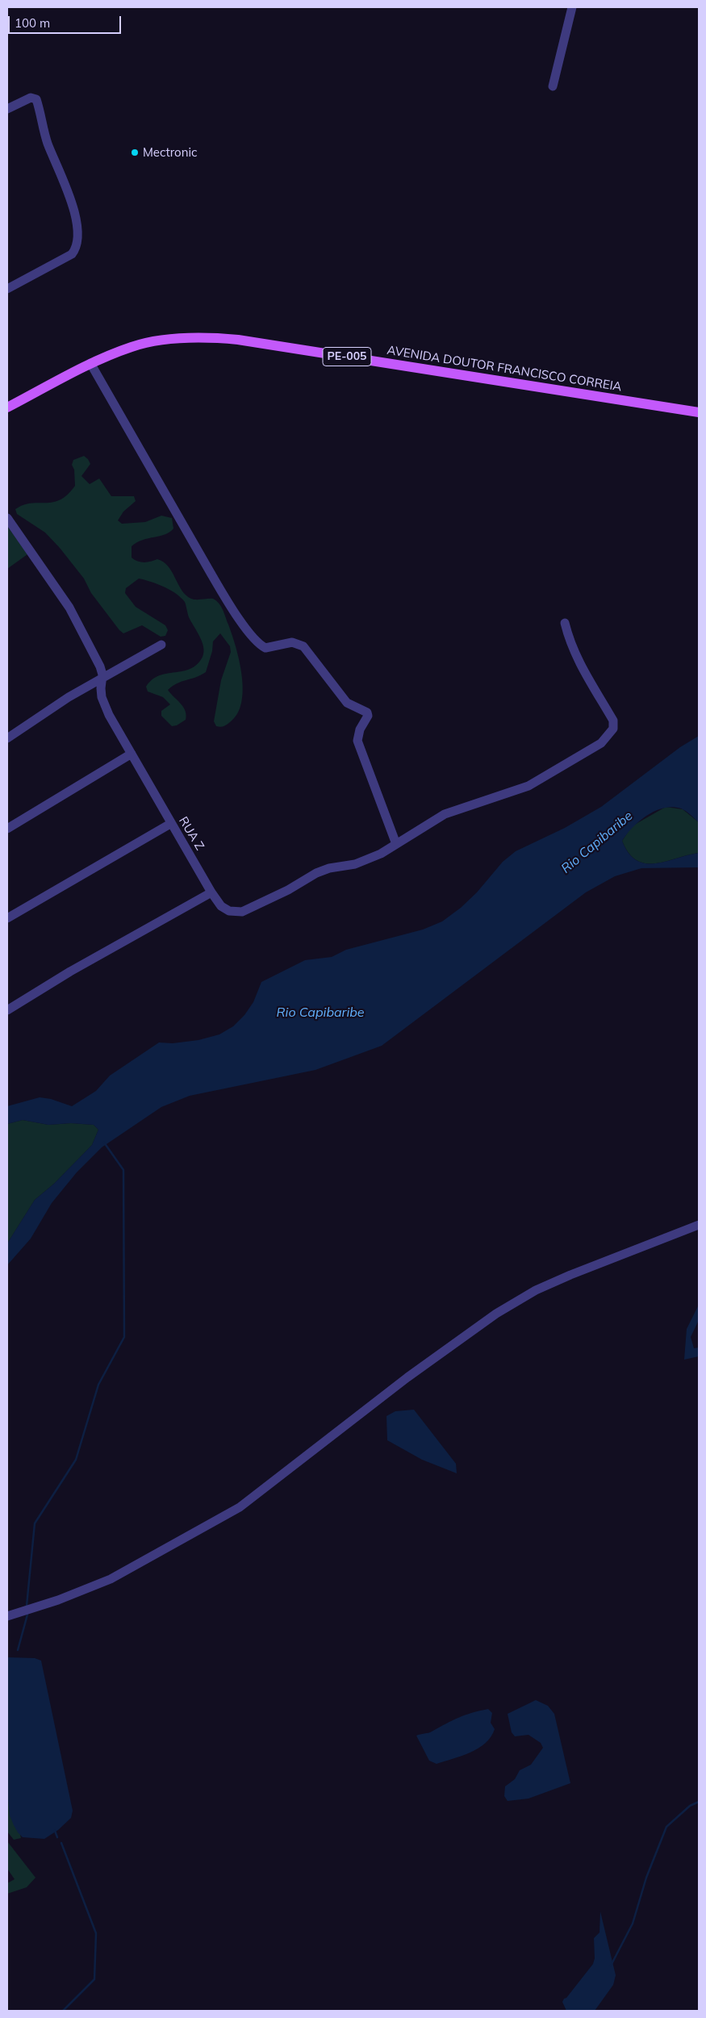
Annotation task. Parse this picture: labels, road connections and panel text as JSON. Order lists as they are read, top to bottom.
{
  "streets": {
    "main road": ["PE-005", "AVENIDA DOUTOR FRANCISCO CORREIA"],
    "street": ["RUA Z"]
  },
  "water": ["Rio Capibaribe"],
  "places": ["Mectronic"],
  "scale_bar": "100 m"
}
